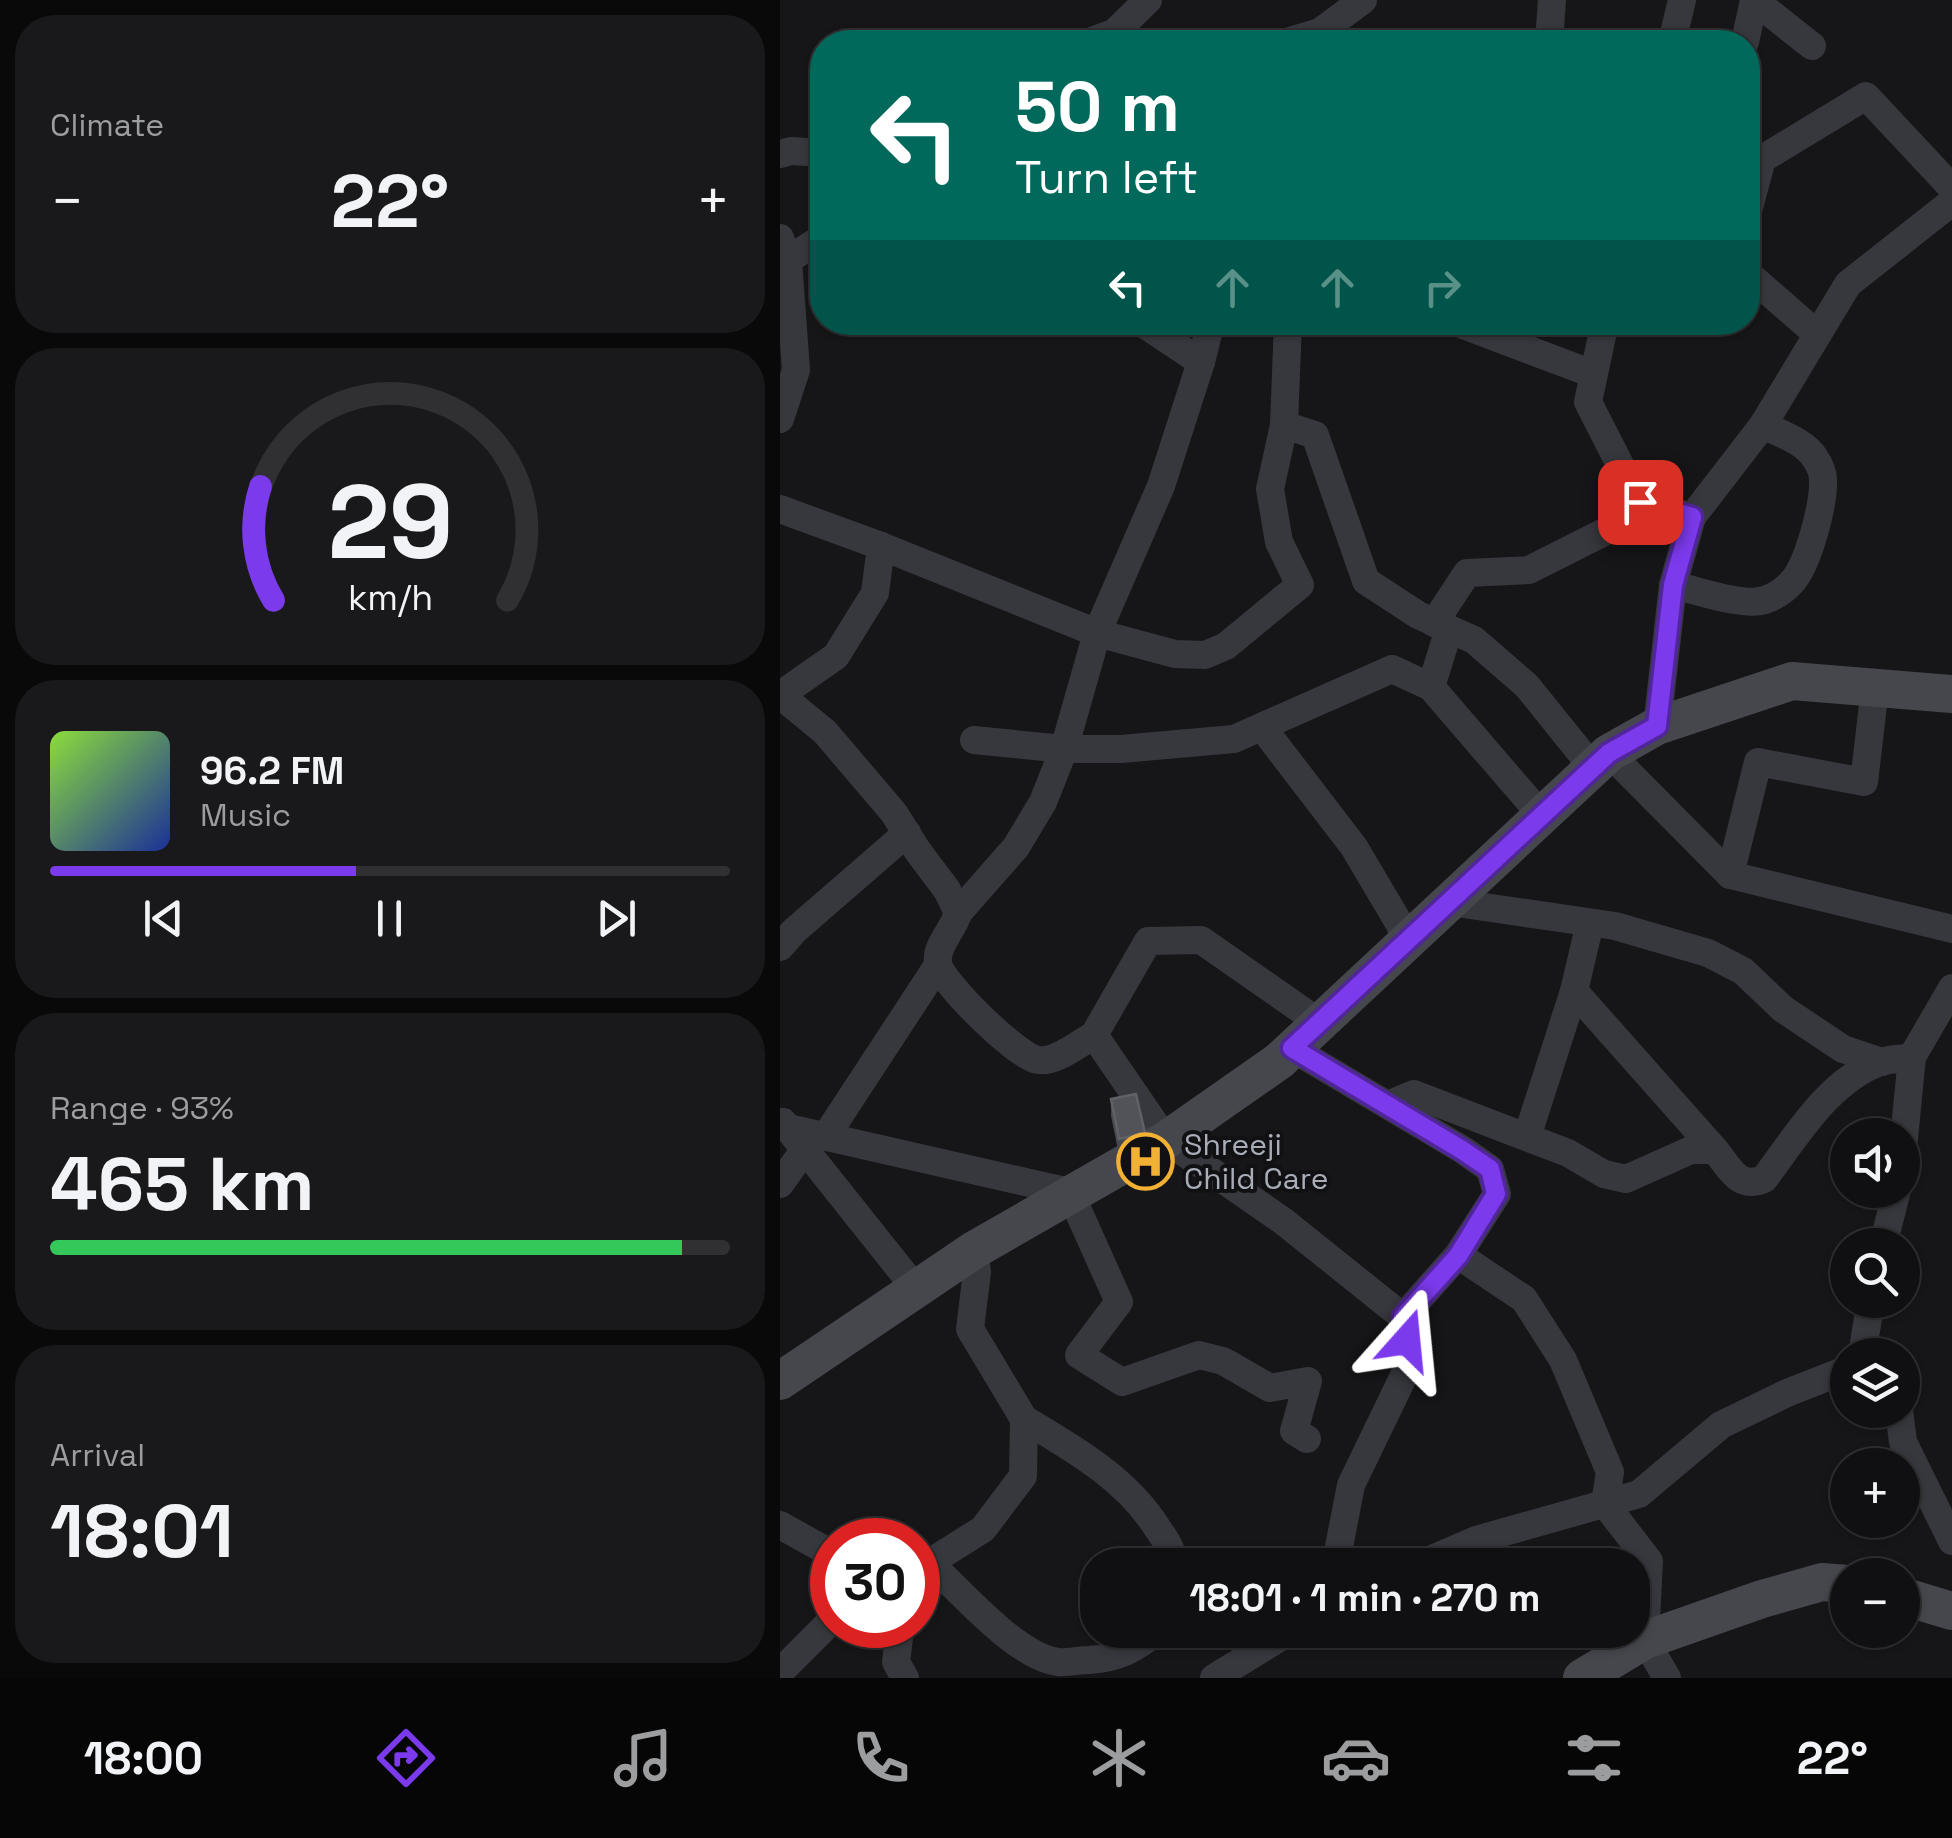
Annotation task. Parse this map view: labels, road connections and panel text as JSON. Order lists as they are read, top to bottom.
{
  "places": {
    "hospital": ["Shreeji Child Care"]
  },
  "page": {
    "tile": [
      "Climate",
      ["Range · 93%", "465 km"],
      ["Arrival", "18:01"]
    ],
    "turn": ["50 m", "Turn left"],
    "heat": ["−", "22°", "+"],
    "song": ["96.2 FM", "Music"],
    "map_buttons": ["+", "−"],
    "limit": "30",
    "trip": "18:01 · 1 min · 270 m",
    "tabs": ["18:00", "22°"],
    "gauge": ["29", "km/h"]
  }
}
